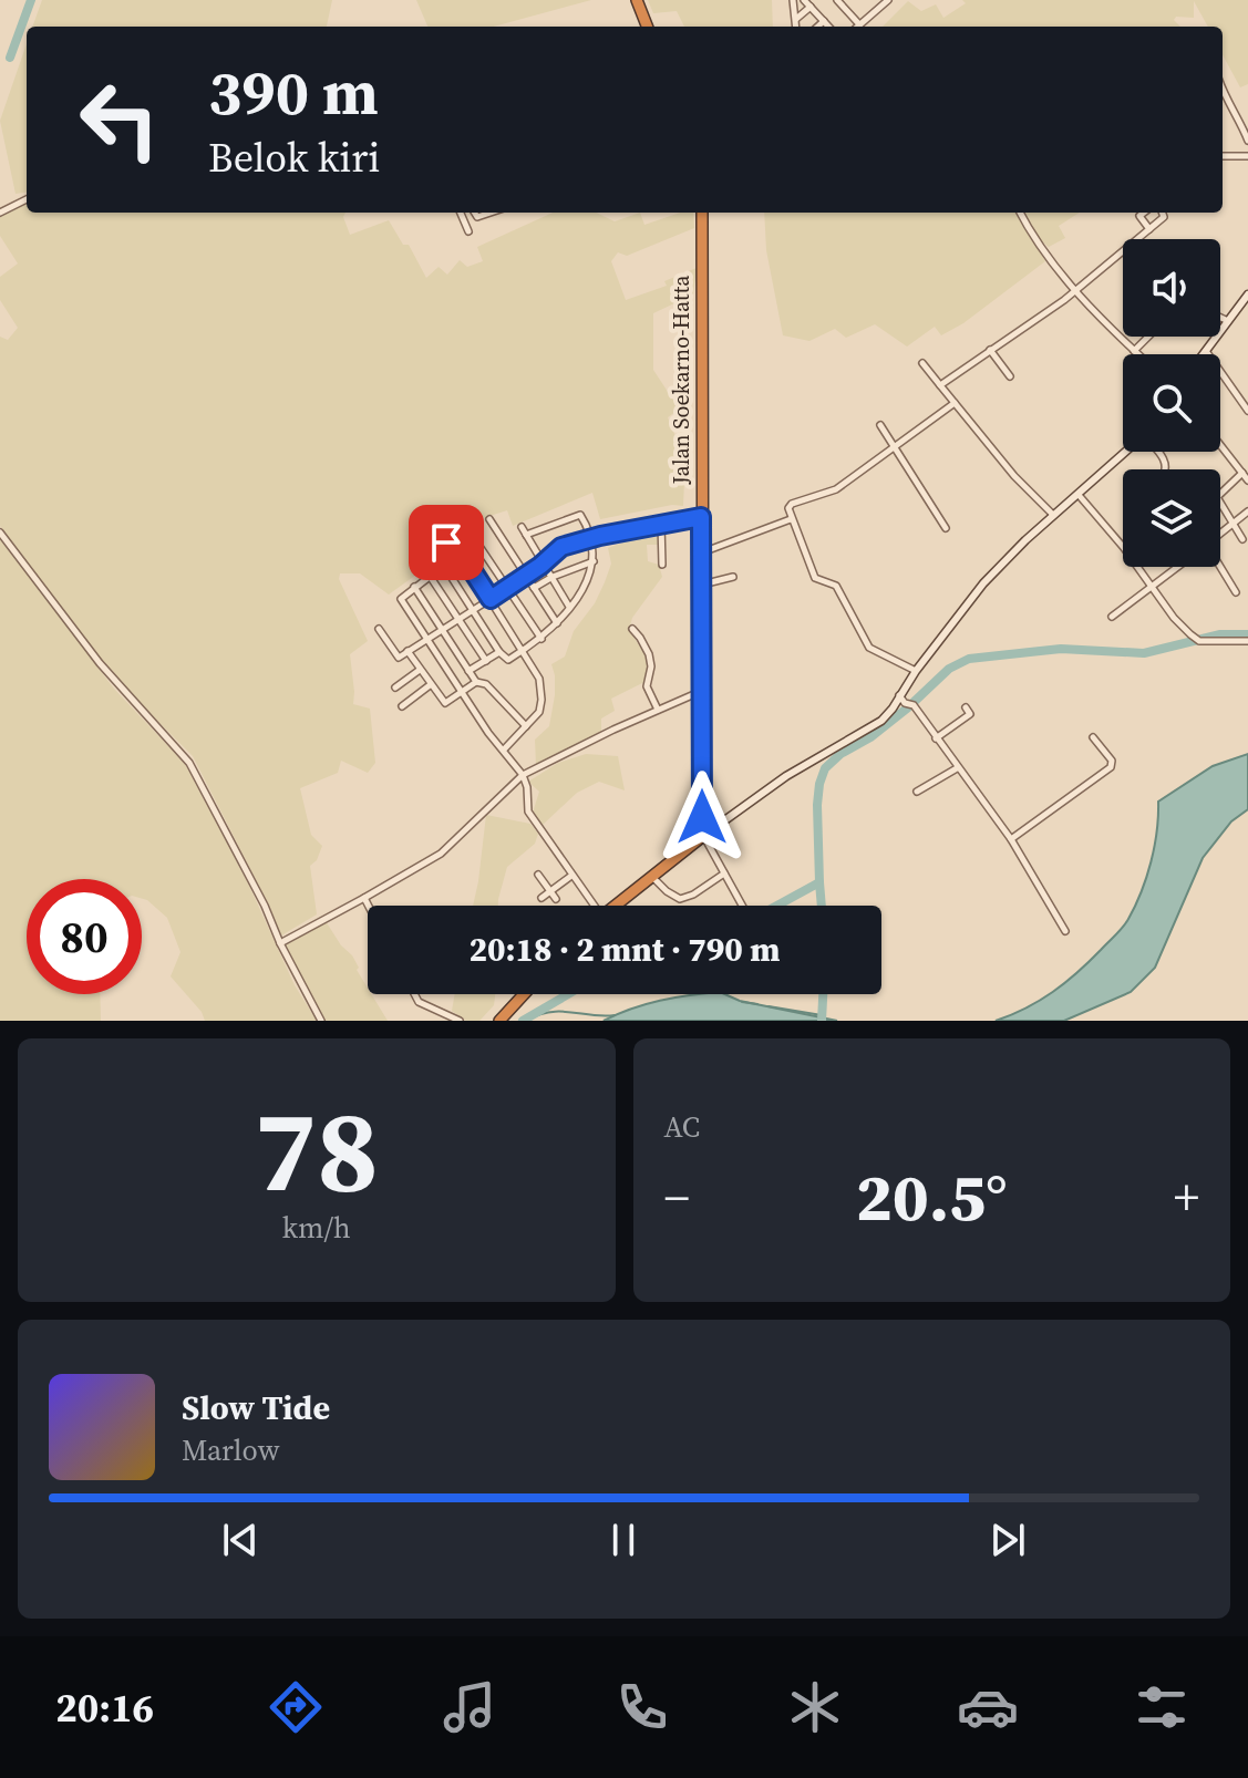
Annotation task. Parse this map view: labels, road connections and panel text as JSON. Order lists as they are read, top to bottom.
{
  "streets": {
    "highway": ["Jalan Soekarno-Hatta"]
  },
  "page": {
    "turn": ["390 m", "Belok kiri"],
    "limit": "80",
    "trip": "20:18 · 2 mnt · 790 m",
    "tile": [
      ["78", "km/h"],
      "AC"
    ],
    "heat": ["−", "20.5°", "+"],
    "song": ["Slow Tide", "Marlow"],
    "tabs": "20:16"
  }
}
